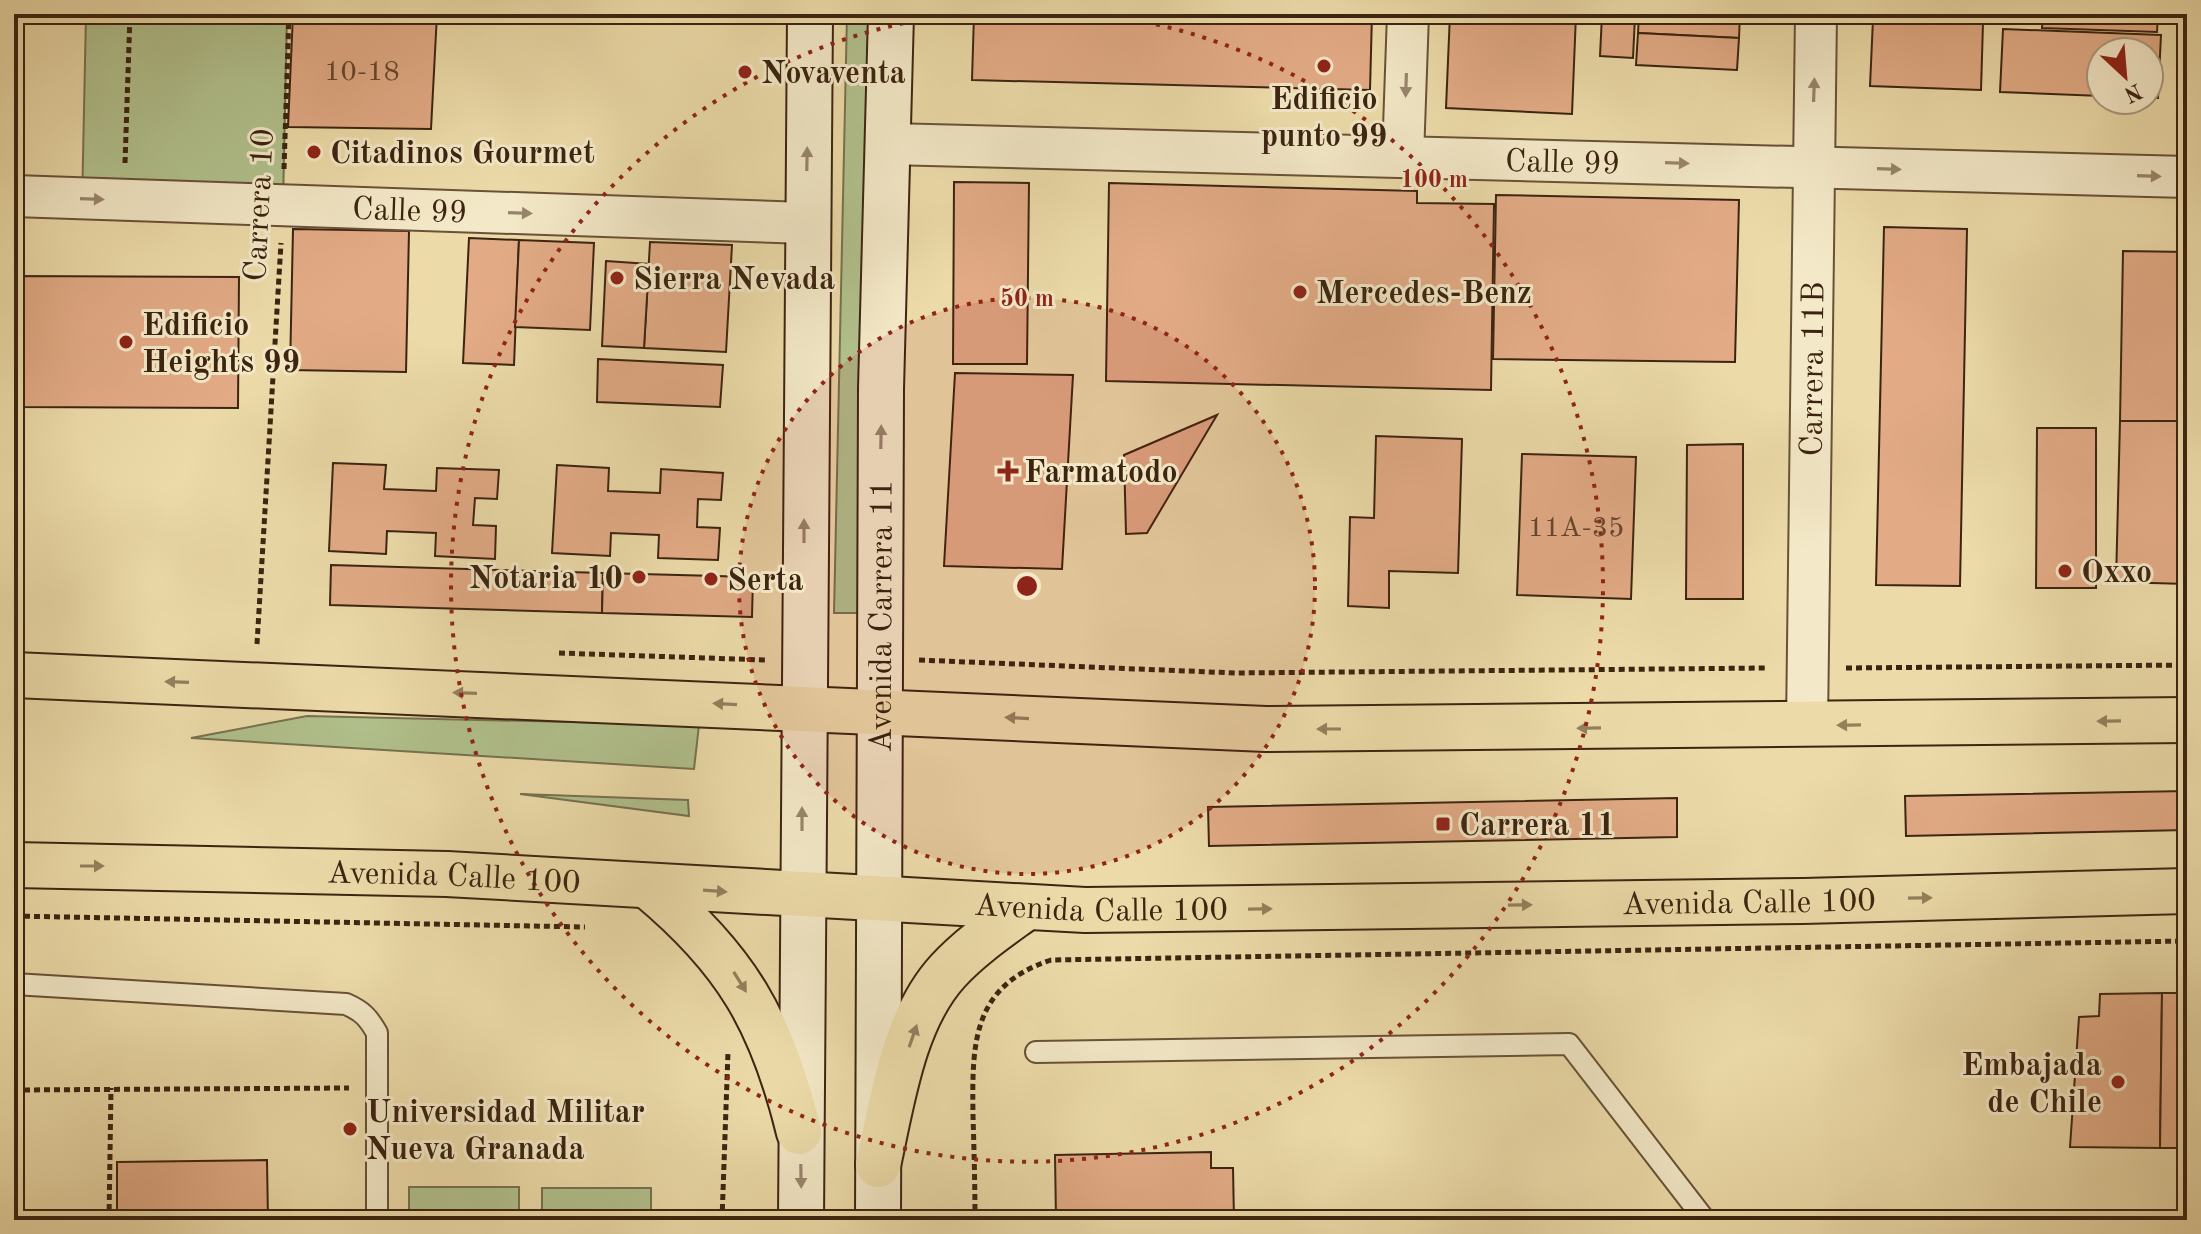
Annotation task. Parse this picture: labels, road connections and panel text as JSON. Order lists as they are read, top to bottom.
{
  "streets": {
    "main road": ["Avenida Carrera 11", "Avenida Calle 100"],
    "street": ["Calle 99", "Carrera 11B"],
    "path": ["Carrera 10"]
  },
  "crossings": [
    ["Calle 99", "Carrera 10"],
    ["Calle 99", "Carrera 11B"],
    ["Calle 99", "Avenida Carrera 11"],
    ["Avenida Carrera 11", "Avenida Calle 100"]
  ],
  "one_way": ["Calle 99"],
  "places": {
    "other": [
      "Edificio punto 99",
      "Novaventa",
      "Citadinos Gourmet",
      "Sierra Nevada",
      "Mercedes-Benz",
      "Edificio Heights 99",
      "Oxxo",
      "Notaria 10",
      "Serta",
      "Embajada de Chile",
      "Universidad Militar Nueva Granada"
    ],
    "health": ["Farmatodo"],
    "transit": ["Carrera 11"]
  },
  "house_numbers": ["10-18", "11A-35"],
  "north": "bottom right",
  "rings": ["100 m", "50 m"]
}
